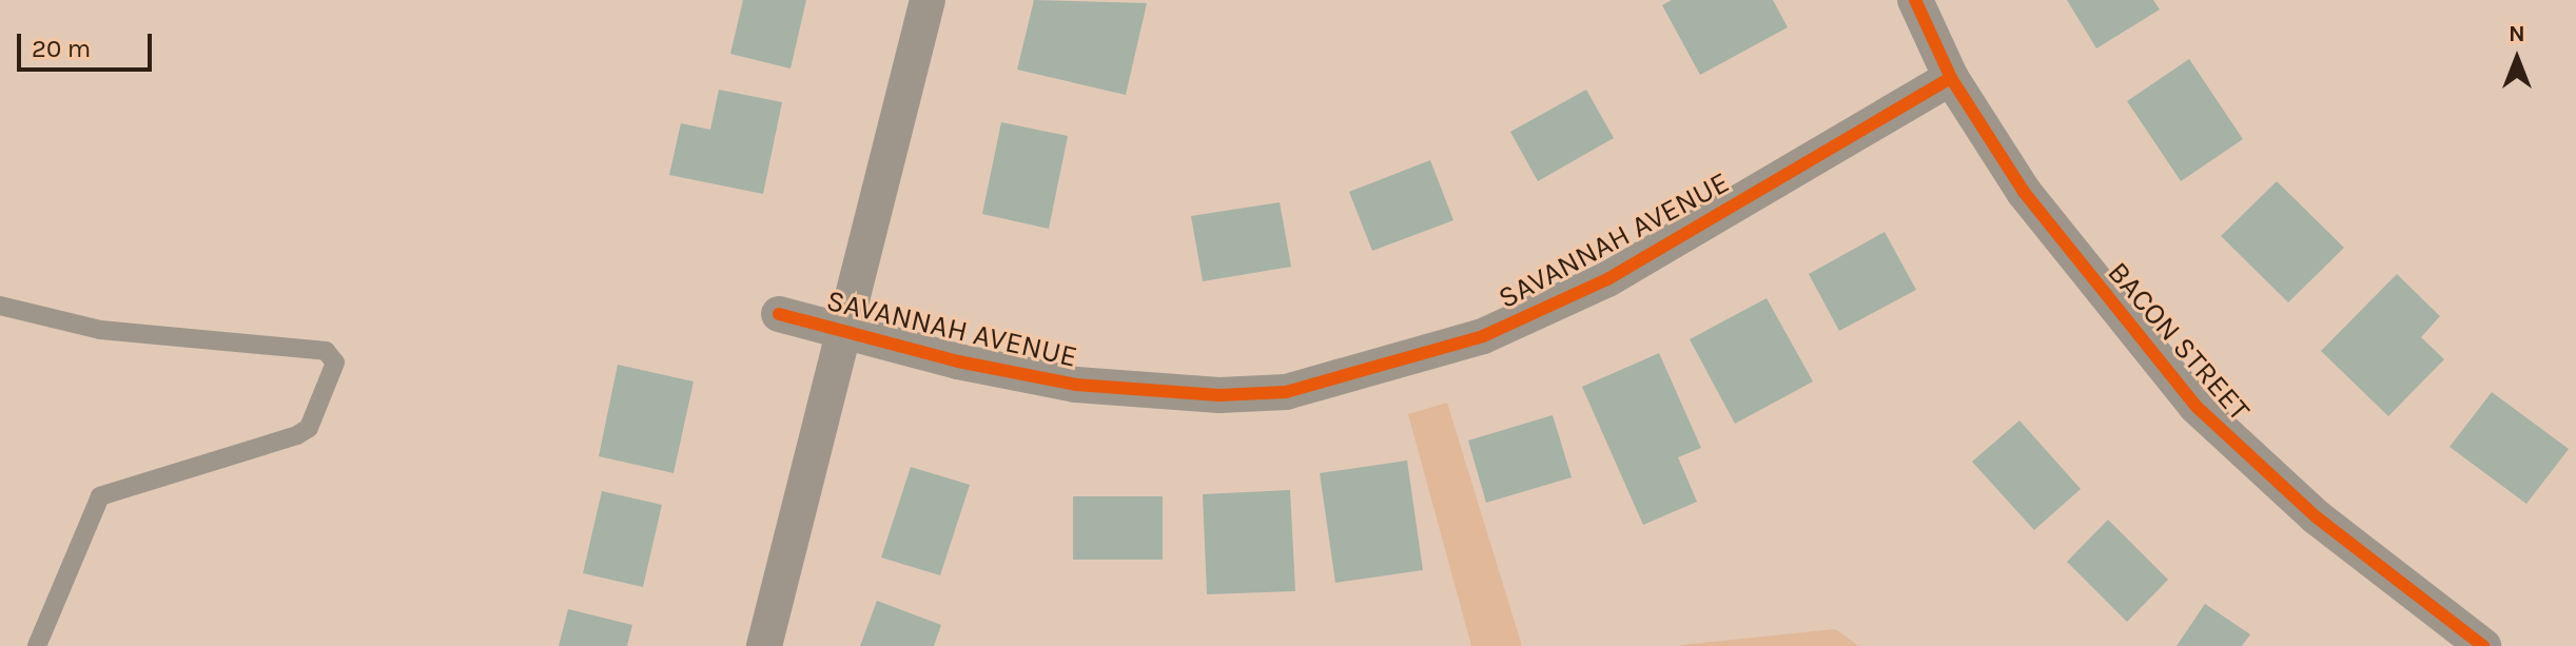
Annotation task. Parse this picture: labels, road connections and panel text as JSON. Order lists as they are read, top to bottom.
{
  "streets": {
    "street": ["SAVANNAH AVENUE", "BACON STREET"]
  },
  "crossings": [
    ["SAVANNAH AVENUE", "BACON STREET"]
  ],
  "scale_bar": "20 m",
  "north": "top"
}
